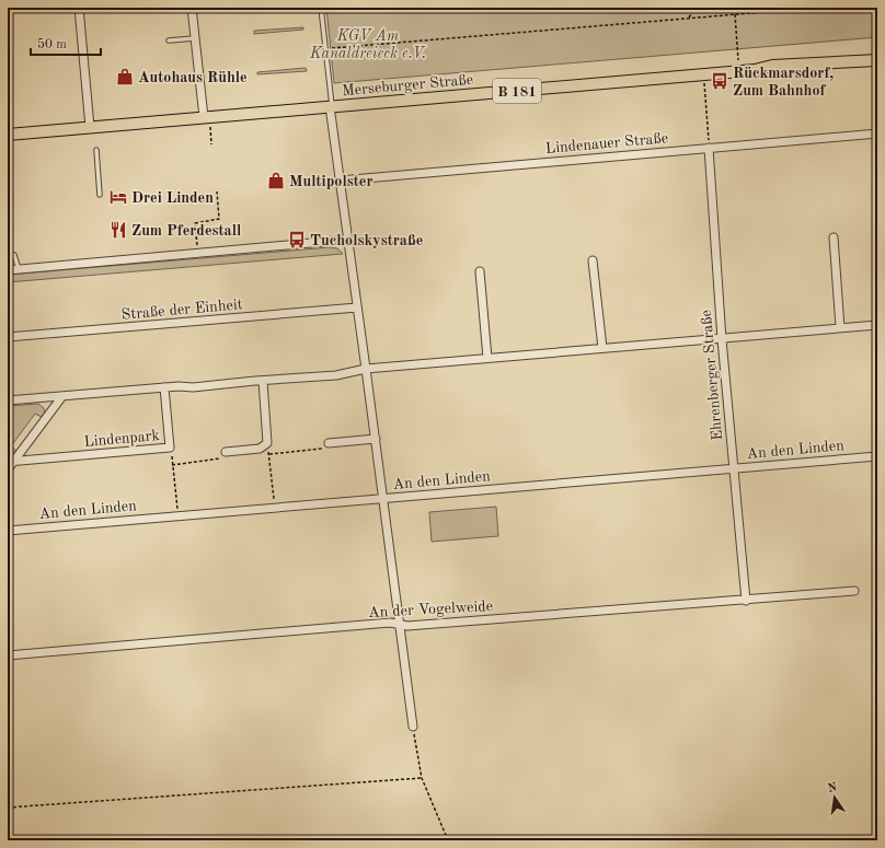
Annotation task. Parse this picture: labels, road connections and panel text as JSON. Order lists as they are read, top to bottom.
{
  "streets": {
    "main road": ["Merseburger Straße", "B 181"],
    "street": [
      "Lindenauer Straße",
      "Straße der Einheit",
      "Ehrenberger Straße",
      "Lindenpark",
      "An den Linden",
      "An der Vogelweide"
    ]
  },
  "crossings": [
    ["Lindenauer Straße", "Ehrenberger Straße"],
    ["Ehrenberger Straße", "An den Linden"],
    ["Ehrenberger Straße", "An der Vogelweide"]
  ],
  "parks": ["KGV Am Kanaldreieck e.V."],
  "places": {
    "shop": ["Autohaus Rühle", "Multipolster"],
    "bus stop": ["Rückmarsdorf, Zum Bahnhof", "Tucholskystraße"],
    "hotel": ["Drei Linden"],
    "restaurant": ["Zum Pferdestall"]
  },
  "scale_bar": "50 m",
  "north": "top"
}
